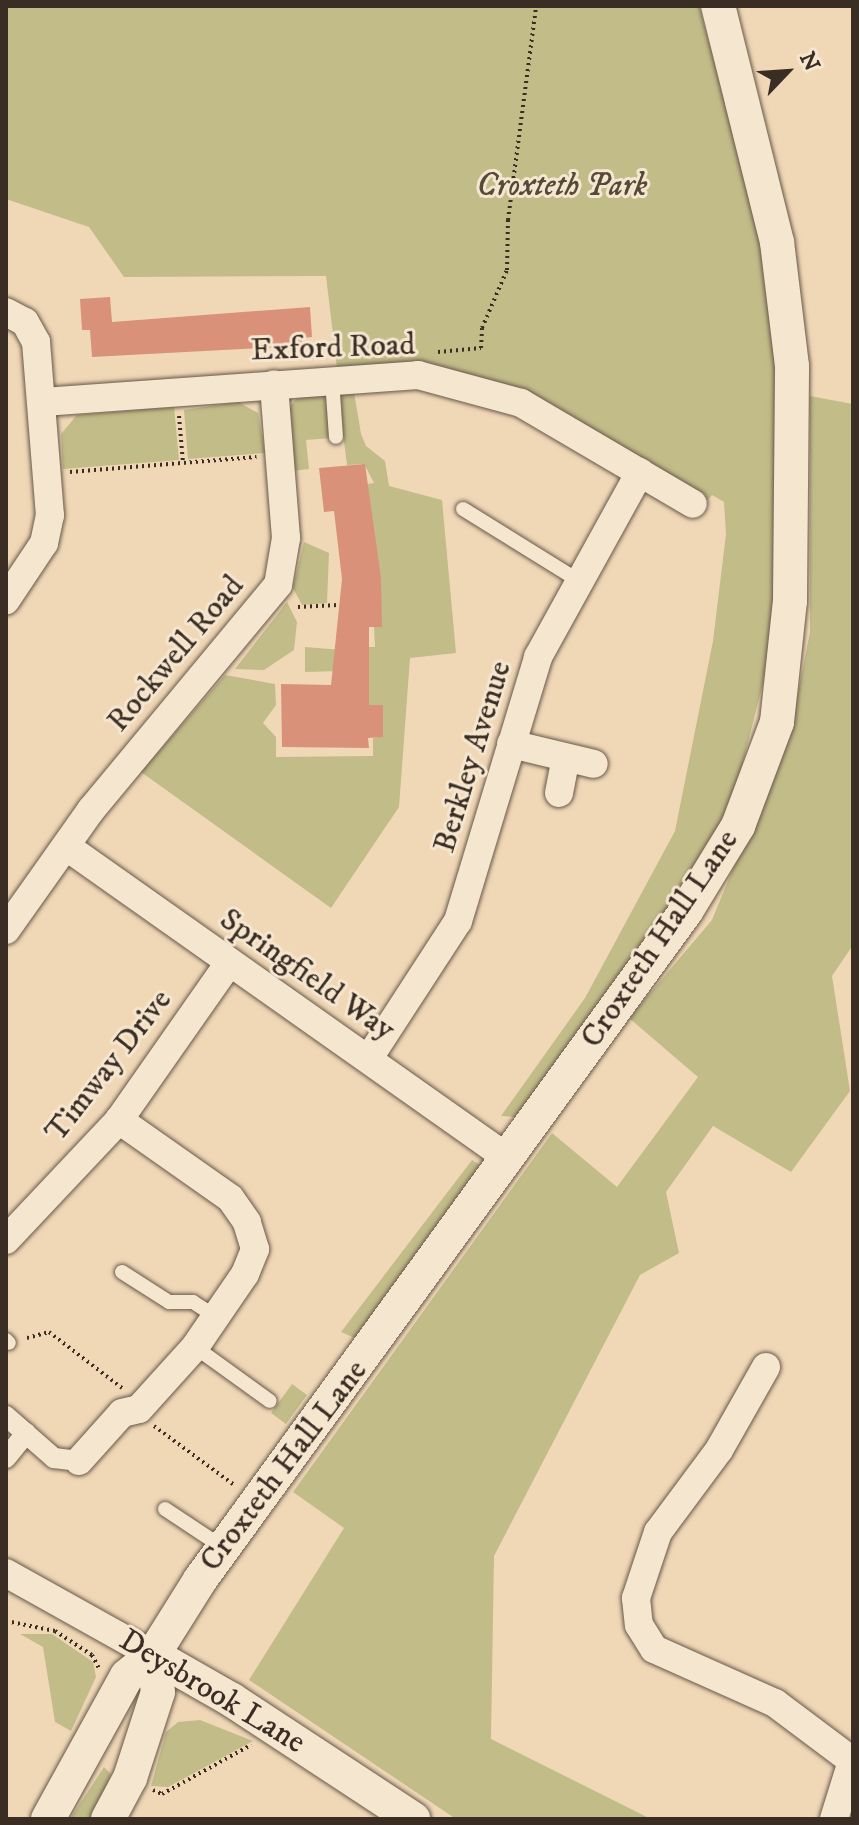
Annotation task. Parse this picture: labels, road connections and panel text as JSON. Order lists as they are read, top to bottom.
{
  "streets": {
    "street": [
      "Exford Road",
      "Rockwell Road",
      "Berkley Avenue",
      "Croxteth Hall Lane",
      "Springfield Way",
      "Timway Drive",
      "Deysbrook Lane"
    ]
  },
  "crossings": [
    ["Exford Road", "Rockwell Road"],
    ["Exford Road", "Berkley Avenue"],
    ["Rockwell Road", "Springfield Way"],
    ["Berkley Avenue", "Springfield Way"],
    ["Croxteth Hall Lane", "Springfield Way"],
    ["Croxteth Hall Lane", "Deysbrook Lane"],
    ["Springfield Way", "Timway Drive"]
  ],
  "parks": ["Croxteth Park"],
  "north": "top right"
}
